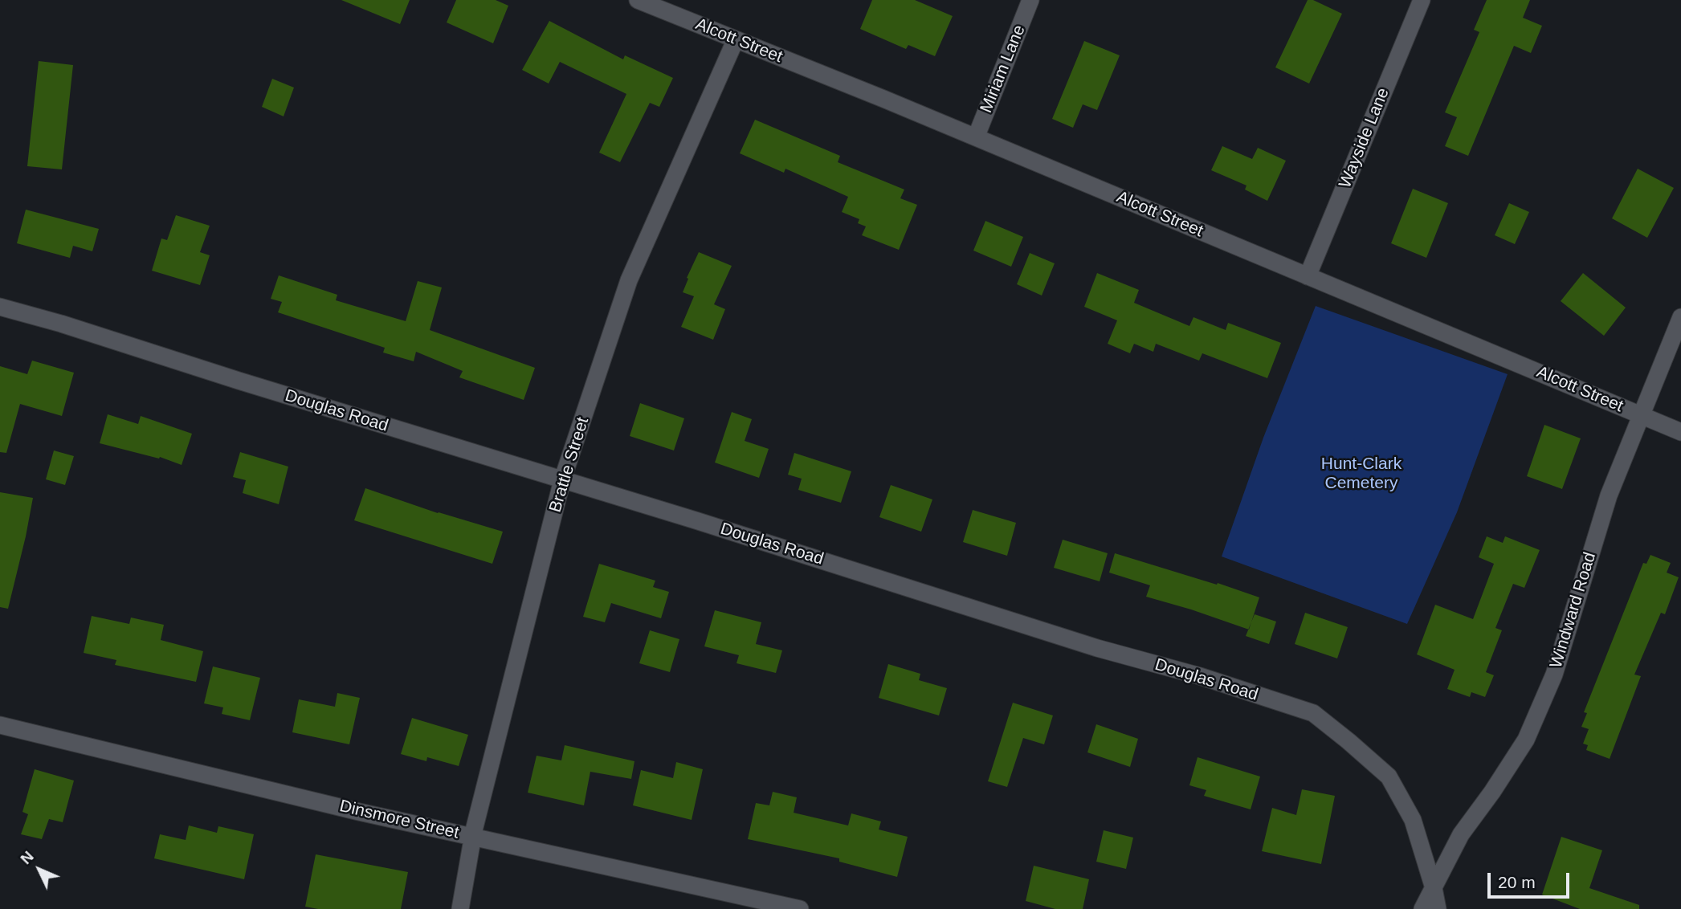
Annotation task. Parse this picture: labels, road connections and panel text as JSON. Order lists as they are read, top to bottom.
{
  "streets": {
    "street": [
      "Alcott Street",
      "Miriam Lane",
      "Wayside Lane",
      "Douglas Road",
      "Brattle Street",
      "Windward Road",
      "Dinsmore Street"
    ]
  },
  "crossings": [
    ["Alcott Street", "Miriam Lane"],
    ["Alcott Street", "Wayside Lane"],
    ["Alcott Street", "Brattle Street"],
    ["Alcott Street", "Windward Road"],
    ["Douglas Road", "Brattle Street"],
    ["Douglas Road", "Windward Road"],
    ["Brattle Street", "Dinsmore Street"]
  ],
  "parks": ["Hunt-Clark Cemetery"],
  "scale_bar": "20 m",
  "north": "top left"
}
